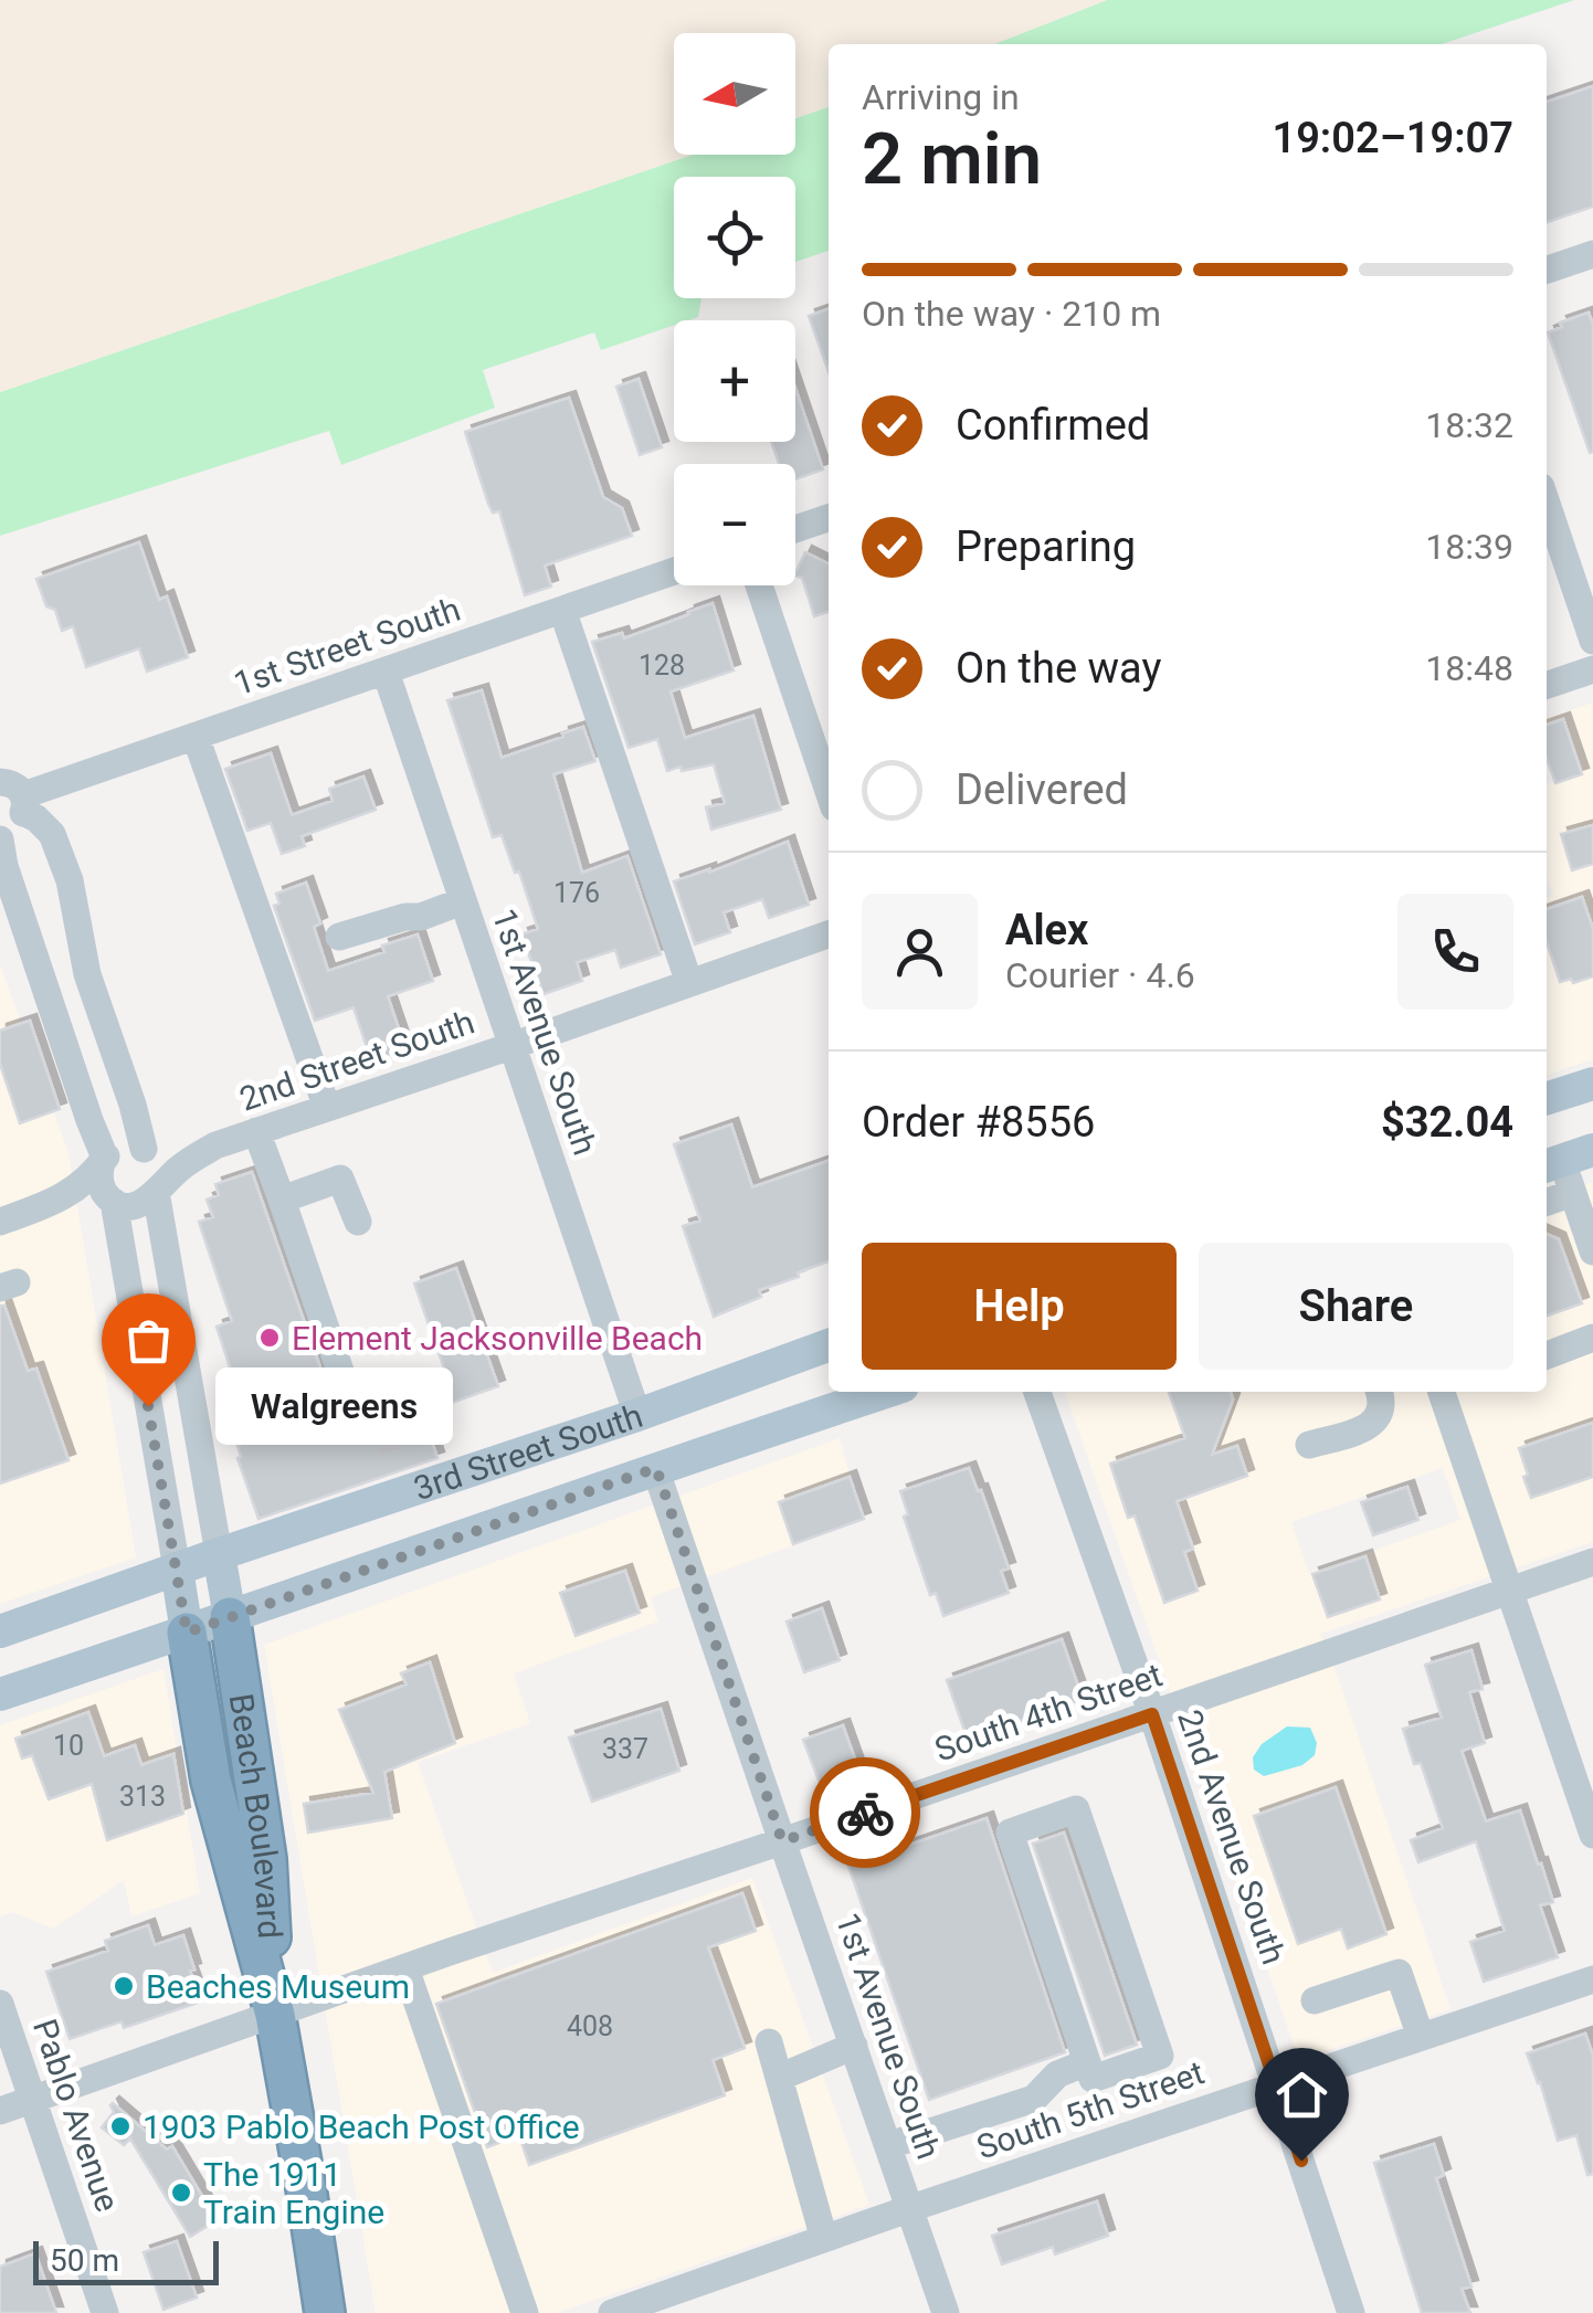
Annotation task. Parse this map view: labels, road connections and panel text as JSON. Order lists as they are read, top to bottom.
{
  "streets": {
    "highway": ["Beach Boulevard"],
    "main road": ["3rd Street South"],
    "street": [
      "1st Street South",
      "1st Avenue South",
      "2nd Street South",
      "South 4th Street",
      "2nd Avenue South",
      "South 5th Street",
      "Pablo Avenue"
    ]
  },
  "crossings": [
    ["1st Street South", "1st Avenue South"],
    ["1st Avenue South", "2nd Street South"],
    ["1st Avenue South", "3rd Street South"],
    ["1st Avenue South", "South 4th Street"],
    ["1st Avenue South", "South 5th Street"],
    ["3rd Street South", "Beach Boulevard"],
    ["South 4th Street", "Beach Boulevard"],
    ["South 4th Street", "2nd Avenue South"],
    ["South 4th Street", "Pablo Avenue"],
    ["2nd Avenue South", "South 5th Street"]
  ],
  "places": [
    "Element Jacksonville Beach",
    "Walgreens",
    "Beaches Museum",
    "1903 Pablo Beach Post Office",
    "The 1911 Train Engine"
  ],
  "house_numbers": [
    "128",
    "176",
    "10",
    "337",
    "313",
    "408"
  ],
  "scale_bar": "50 m",
  "north": "left",
  "page": {
    "map_buttons": ["+", "−"],
    "heading": ["2 min", "Arriving in", "19:02–19:07"],
    "panel": [
      "Alex",
      "Courier · 4.6",
      "Order #8556",
      "$32.04"
    ],
    "bar": "On the way · 210 m",
    "list": [
      ["Confirmed", "18:32"],
      ["Preparing", "18:39"],
      ["On the way", "18:48"],
      "Delivered"
    ],
    "buttons": ["Help", "Share"],
    "bubble": "Walgreens",
    "scale": "50 m"
  }
}
